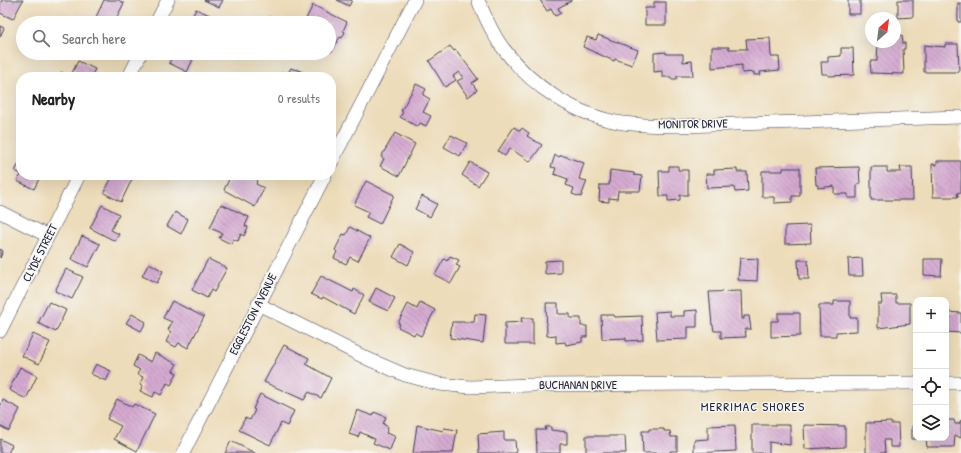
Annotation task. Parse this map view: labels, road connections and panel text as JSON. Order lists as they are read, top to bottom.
{
  "streets": {
    "street": [
      "MONITOR DRIVE",
      "CLYDE STREET",
      "EGGLESTON AVENUE",
      "BUCHANAN DRIVE"
    ]
  },
  "crossings": [
    ["EGGLESTON AVENUE", "BUCHANAN DRIVE"]
  ],
  "districts": ["MERRIMAC SHORES"],
  "north": "top right",
  "page": {
    "search": "Search here",
    "heading": ["Nearby", "0 results"],
    "map_buttons": ["+", "−"]
  }
}
